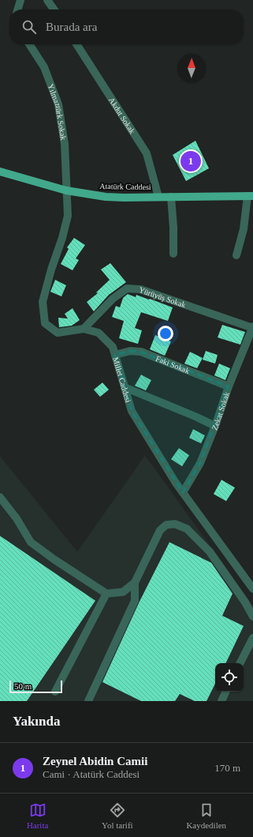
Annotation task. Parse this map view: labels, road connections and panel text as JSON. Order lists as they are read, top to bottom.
{
  "streets": {
    "main road": ["Atatürk Caddesi"],
    "street": [
      "Yılmaztürk Sokak",
      "Akdut Sokak",
      "Yürüyüş Sokak",
      "Faki Sokak",
      "Millet Caddesi",
      "Zekat Sokak"
    ]
  },
  "crossings": [
    ["Yılmaztürk Sokak", "Atatürk Caddesi"],
    ["Yılmaztürk Sokak", "Millet Caddesi"],
    ["Akdut Sokak", "Atatürk Caddesi"],
    ["Atatürk Caddesi", "Millet Caddesi"],
    ["Yürüyüş Sokak", "Millet Caddesi"],
    ["Yürüyüş Sokak", "Zekat Sokak"],
    ["Faki Sokak", "Millet Caddesi"],
    ["Faki Sokak", "Zekat Sokak"],
    ["Millet Caddesi", "Zekat Sokak"]
  ],
  "scale_bar": "50 m",
  "north": "top",
  "page": {
    "search": "Burada ara",
    "pins": "1",
    "scale": "50 m",
    "heading": "Yakında",
    "list": [
      {
        "mark": "1",
        "name": "Zeynel Abidin Camii",
        "note": "Cami · Atatürk Caddesi",
        "value": "170 m"
      }
    ],
    "nav": ["Harita", "Yol tarifi", "Kaydedilen"]
  }
}
